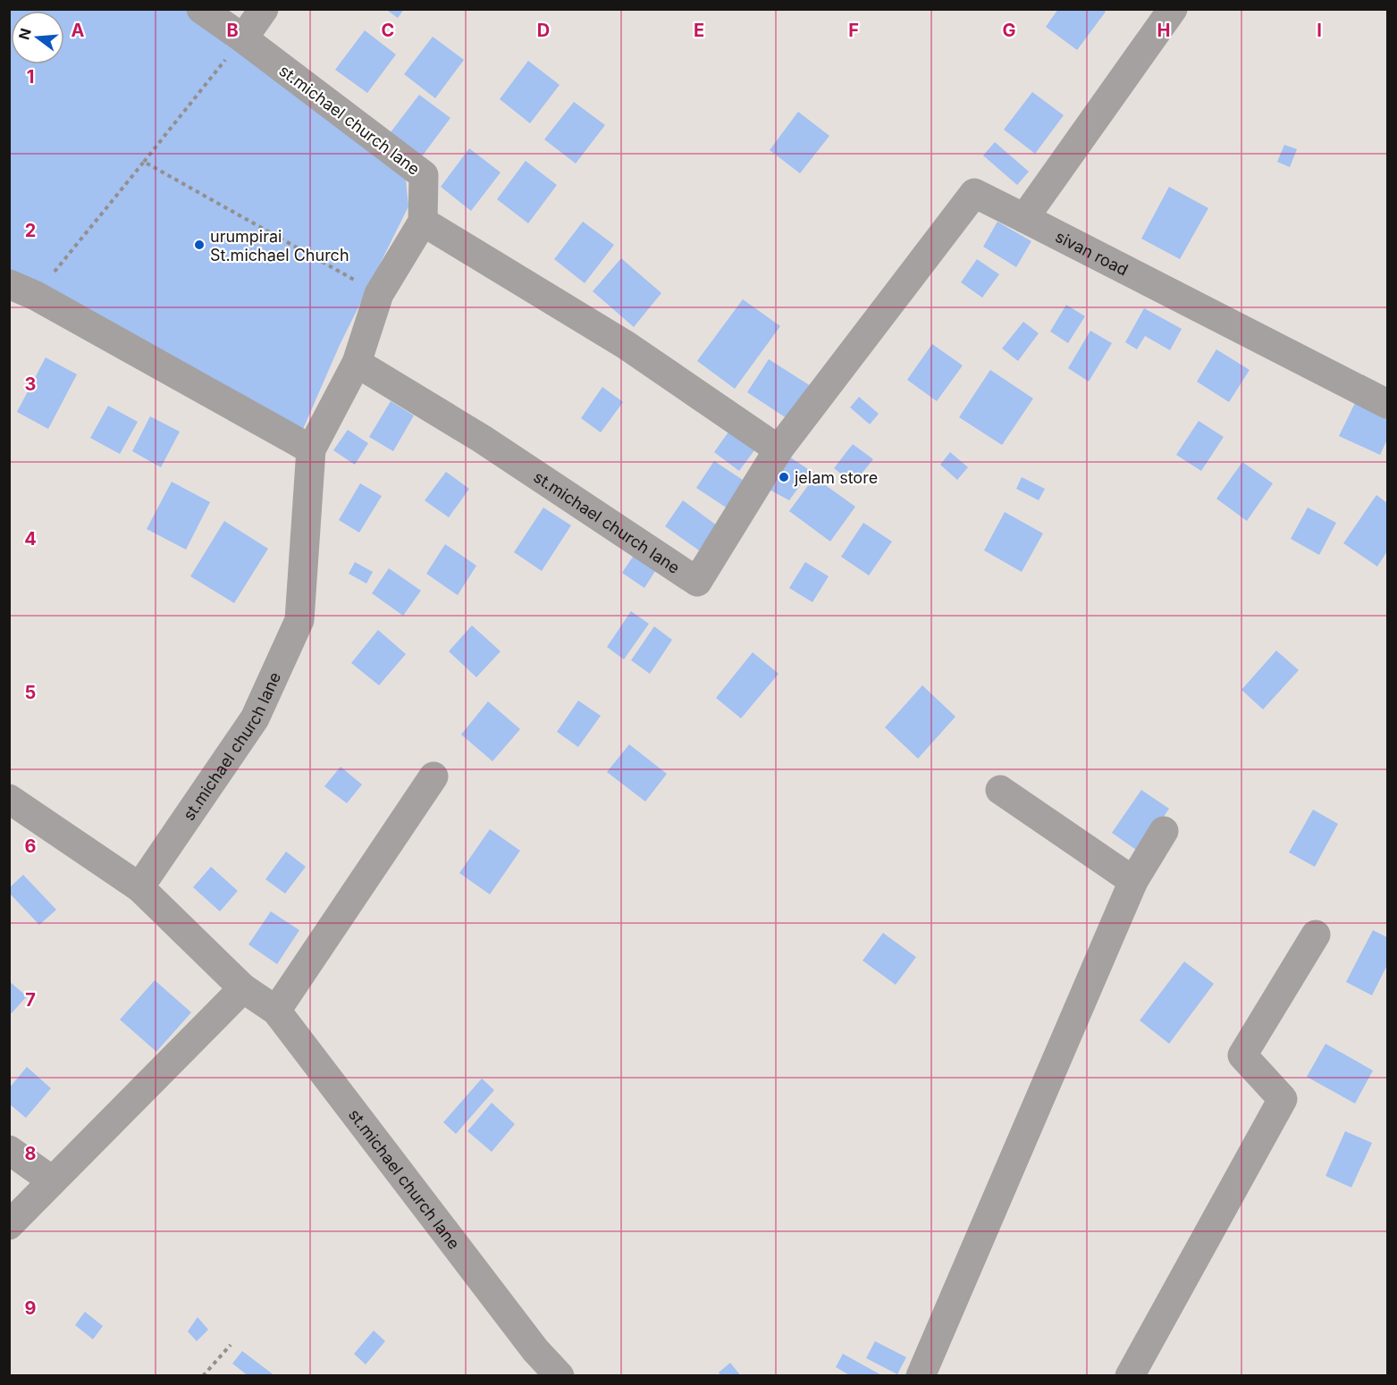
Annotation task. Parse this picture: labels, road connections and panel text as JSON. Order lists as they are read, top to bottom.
{
  "streets": {
    "street": ["st.michael church lane", "sivan road"]
  },
  "crossings": [
    ["st.michael church lane", "sivan road"]
  ],
  "places": ["urumpirai St.michael Church", "jelam store"],
  "north": "left",
  "grid": {
    "columns": [
      "A",
      "B",
      "C",
      "D",
      "E",
      "F",
      "G",
      "H",
      "I"
    ],
    "rows": [
      "1",
      "2",
      "3",
      "4",
      "5",
      "6",
      "7",
      "8",
      "9"
    ]
  }
}
